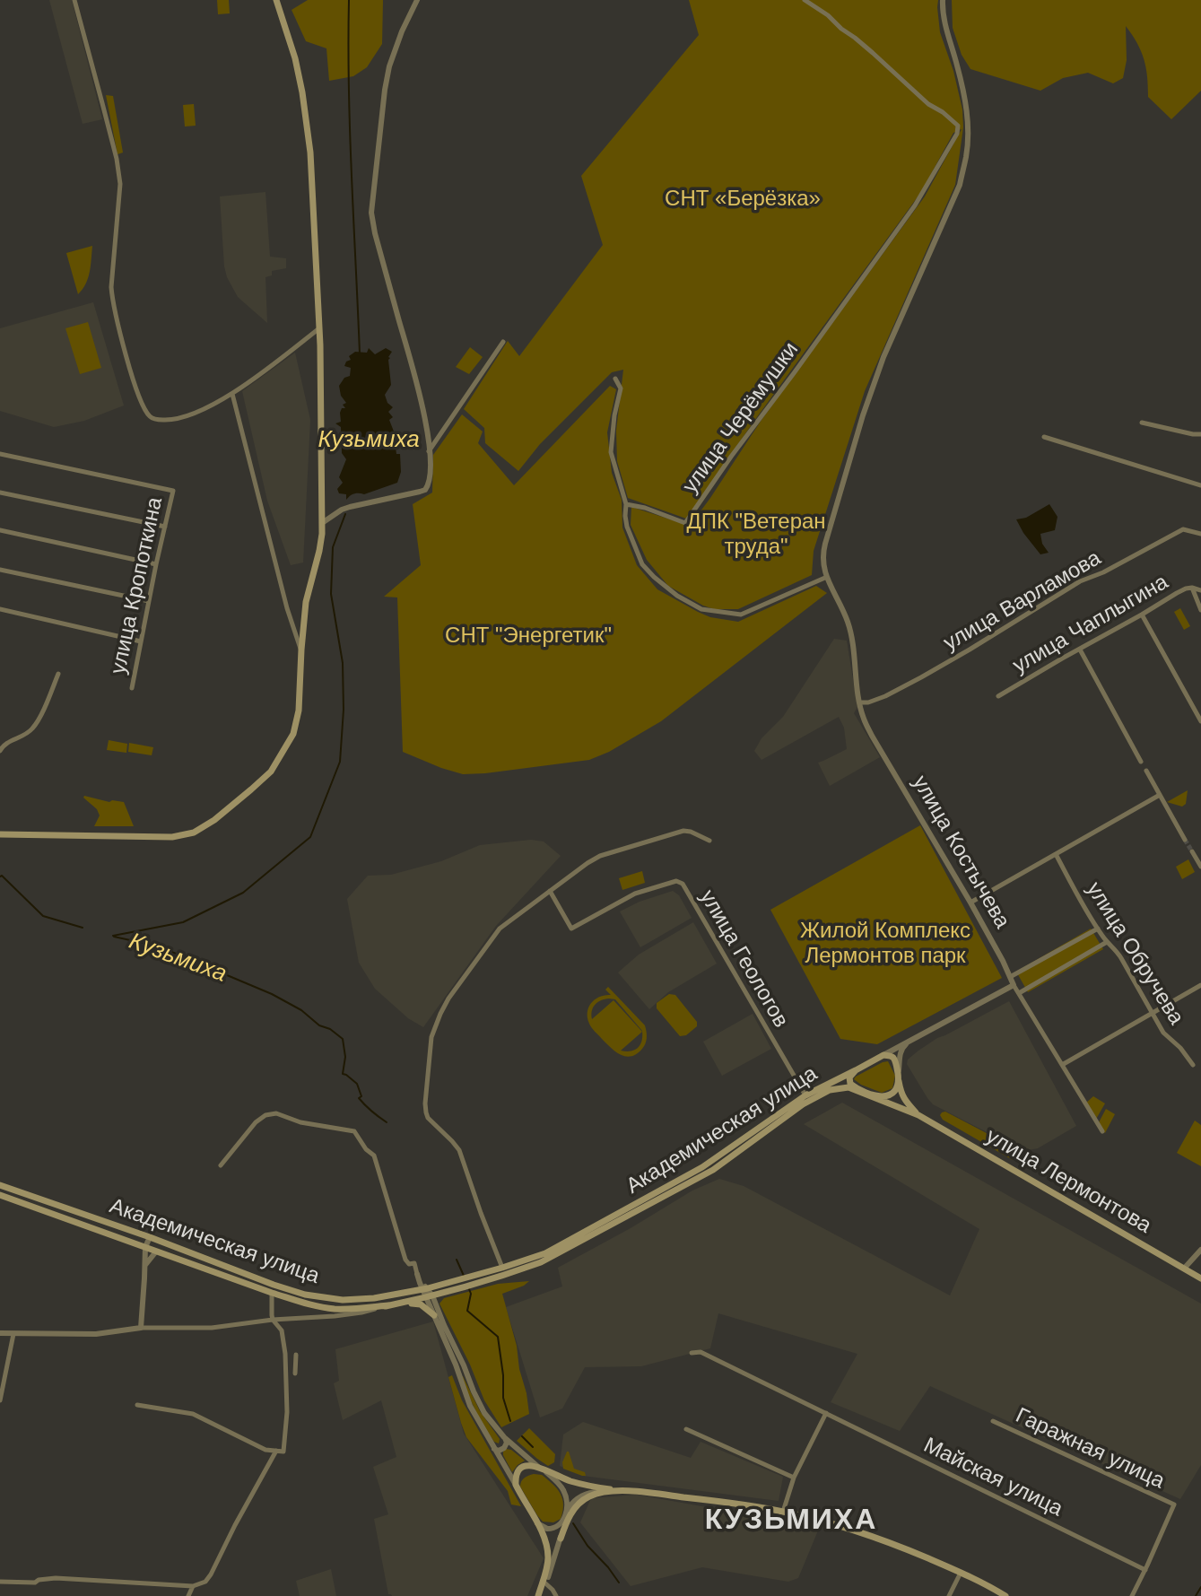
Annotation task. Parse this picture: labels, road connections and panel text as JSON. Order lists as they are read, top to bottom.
{
  "streets": {
    "main road": ["Академическая улица", "улица Лермонтова"],
    "street": [
      "улица Черёмушки",
      "улица Кропоткина",
      "улица Варламова",
      "улица Чаплыгина",
      "улица Костычева",
      "улица Обручева",
      "улица Геологов",
      "Гаражная улица",
      "Майская улица"
    ]
  },
  "crossings": [
    ["улица Варламова", "улица Костычева"],
    ["улица Геологов", "Академическая улица"],
    ["Академическая улица", "улица Лермонтова"],
    ["Гаражная улица", "Майская улица"]
  ],
  "districts": ["КУЗЬМИХА"],
  "water": ["Кузьмиха"],
  "parks": [
    "СНТ «Берёзка»",
    "ДПК \"Ветеран труда\"",
    "СНТ \"Энергетик\"",
    "Жилой Комплекс Лермонтов парк"
  ]
}
